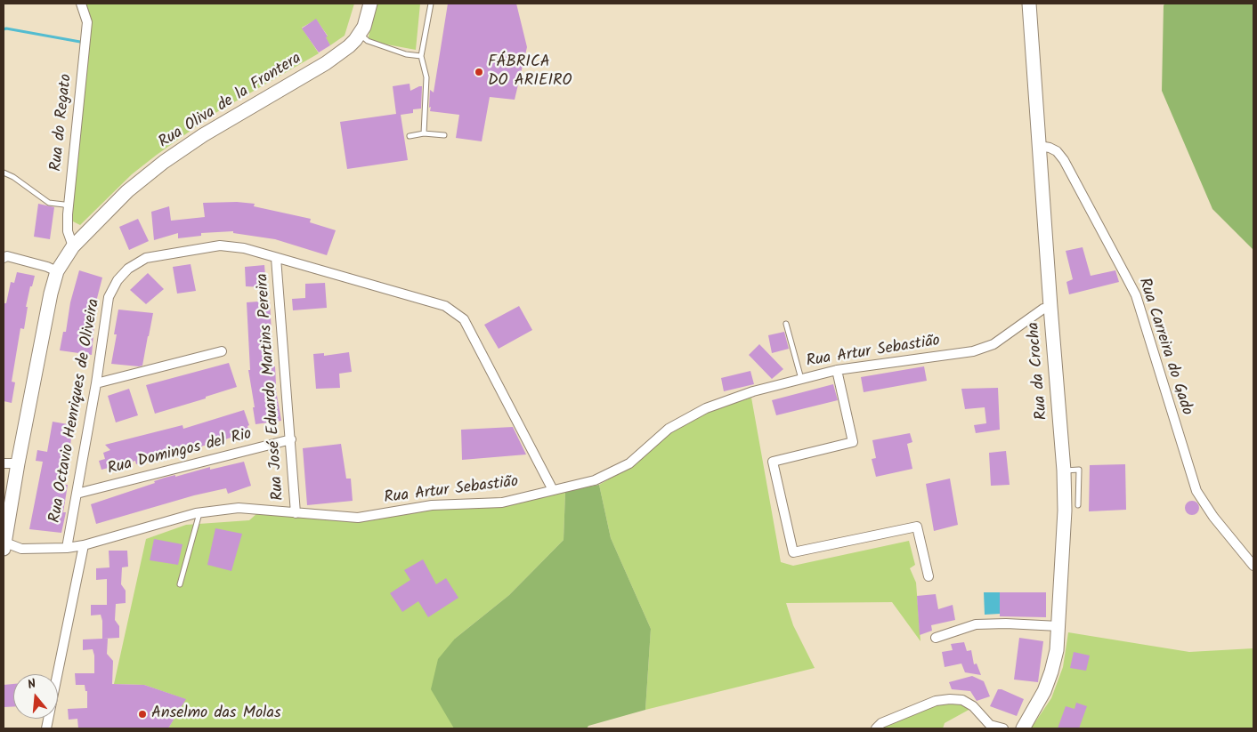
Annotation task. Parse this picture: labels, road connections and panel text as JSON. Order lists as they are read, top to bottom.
{
  "streets": {
    "street": [
      "Rua Oliva de la Frontera",
      "Rua do Regato",
      "Rua Carreira do Gado",
      "Rua Artur Sebastião",
      "Rua da Crocha",
      "Rua José Eduardo Martins Pereira",
      "Rua Octavio Henriques de Oliveira",
      "Rua Domingos del Rio"
    ]
  },
  "crossings": [
    ["Rua Oliva de la Frontera", "Rua do Regato"],
    ["Rua Oliva de la Frontera", "Rua Artur Sebastião"],
    ["Rua Carreira do Gado", "Rua da Crocha"],
    ["Rua Artur Sebastião", "Rua da Crocha"],
    ["Rua Artur Sebastião", "Rua José Eduardo Martins Pereira"],
    ["Rua Artur Sebastião", "Rua Octavio Henriques de Oliveira"],
    ["Rua José Eduardo Martins Pereira", "Rua Octavio Henriques de Oliveira"],
    ["Rua José Eduardo Martins Pereira", "Rua Domingos del Rio"],
    ["Rua Octavio Henriques de Oliveira", "Rua Domingos del Rio"]
  ],
  "places": ["FÁBRICA DO ARIEIRO", "Anselmo das Molas"],
  "north": "top"
}
